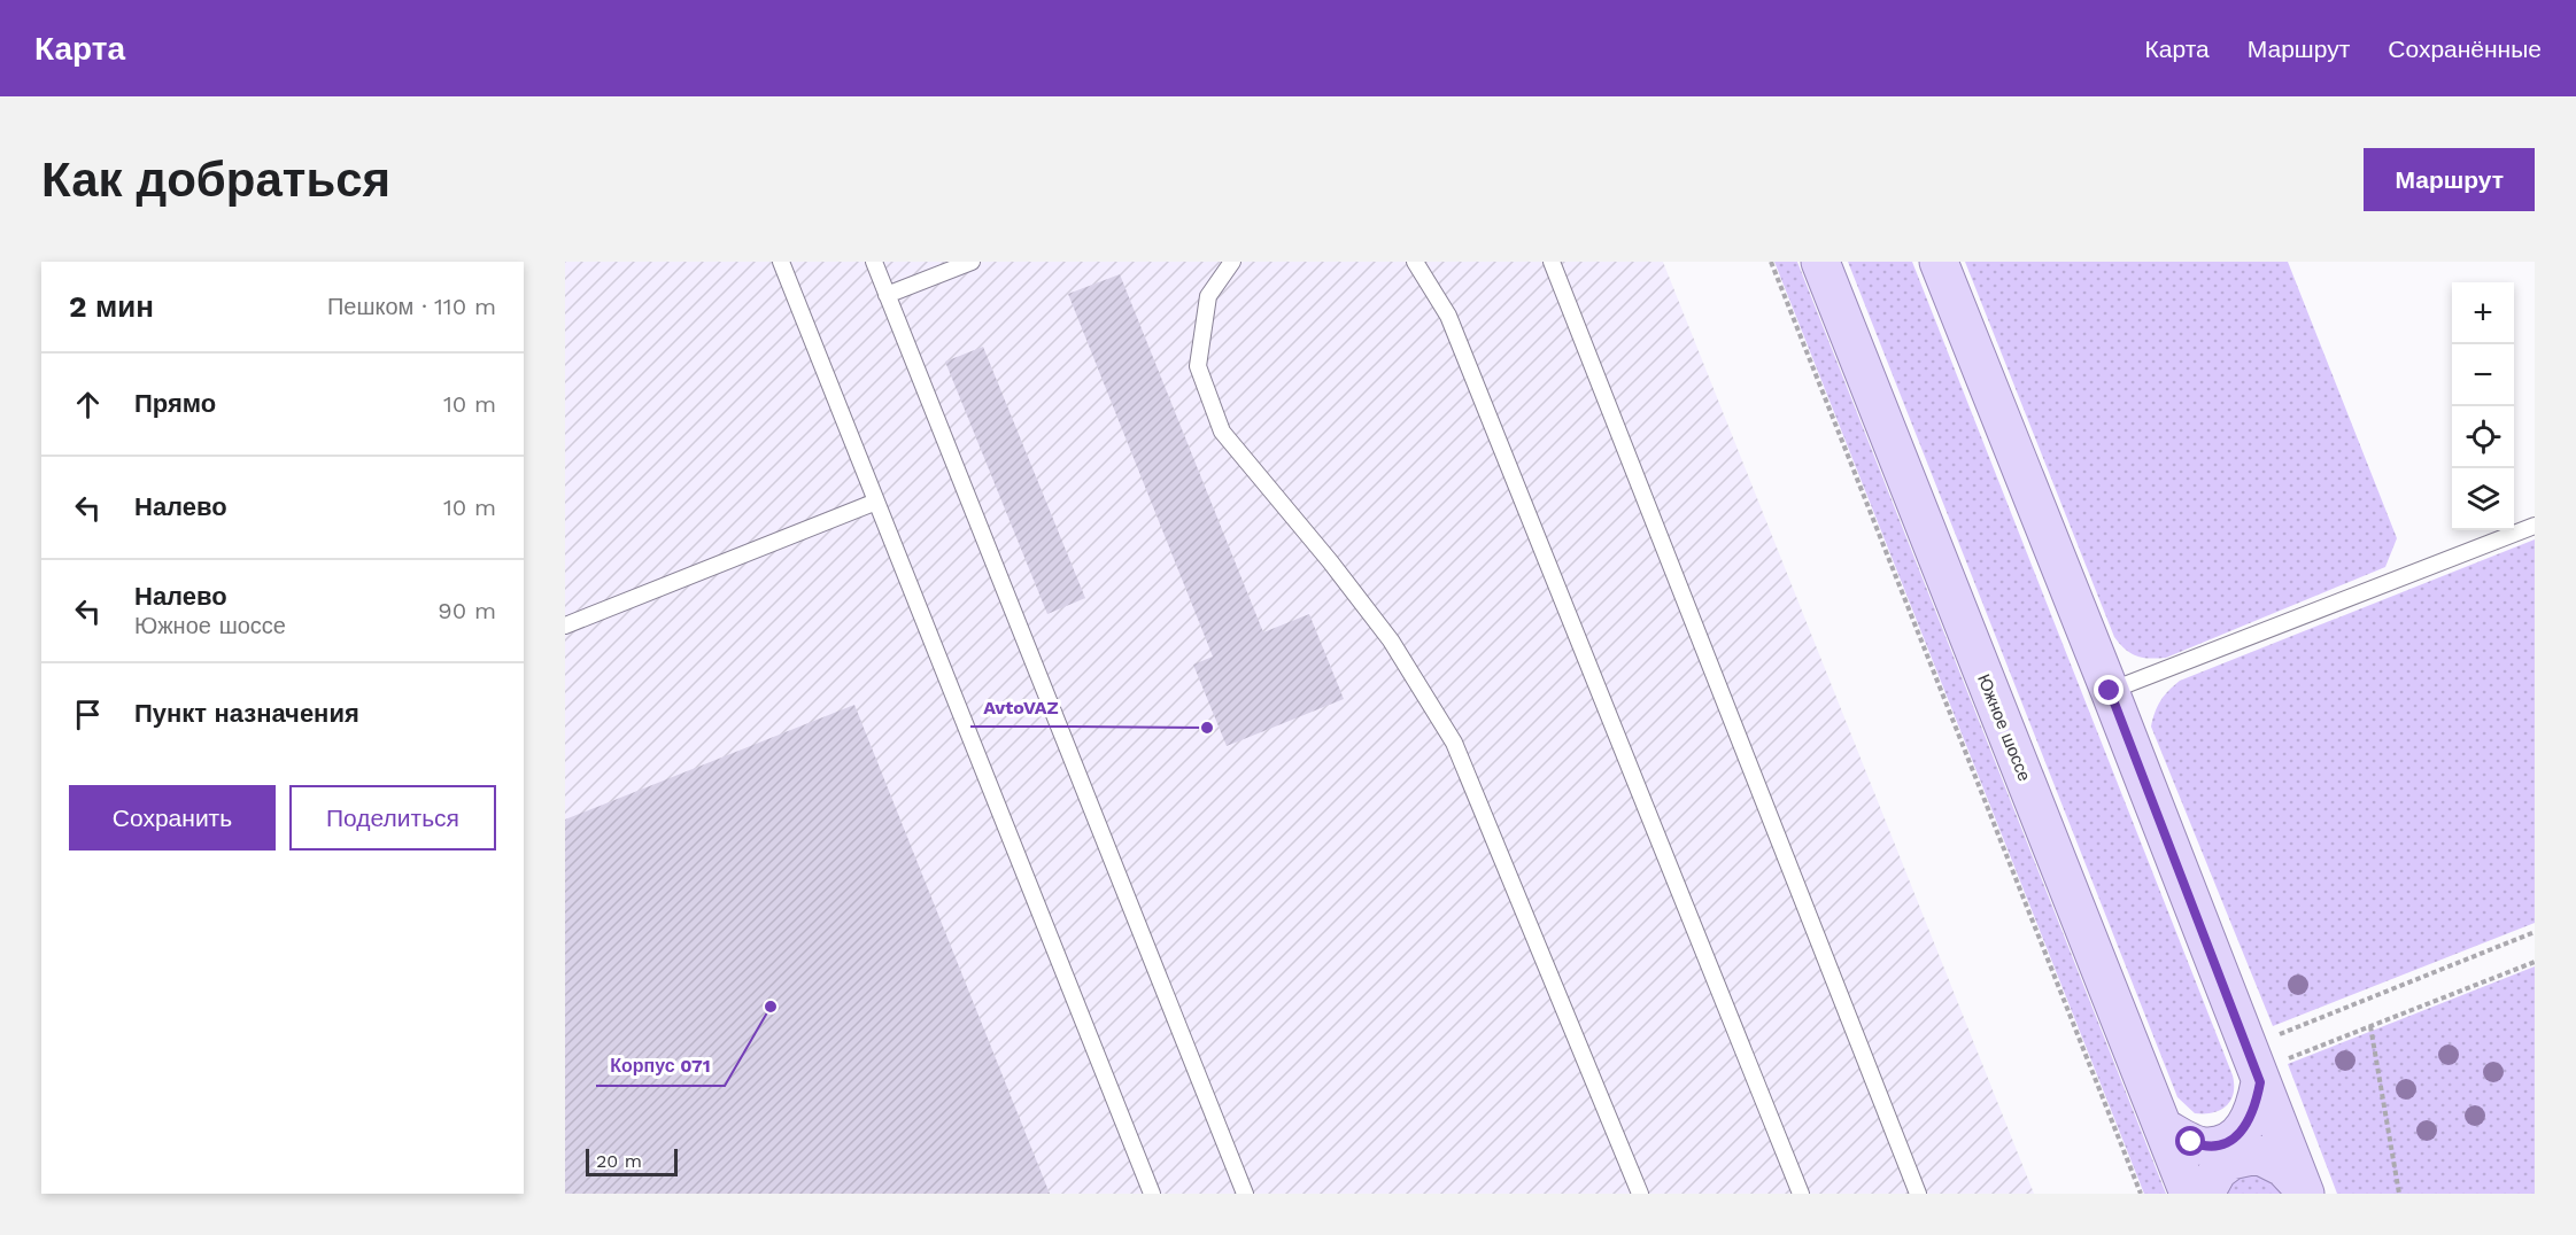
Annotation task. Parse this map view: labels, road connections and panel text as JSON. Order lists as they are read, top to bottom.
{
  "streets": {
    "main road": ["Южное шоссе"]
  },
  "places": ["AvtoVAZ", "Корпус 071"],
  "scale_bar": "20 m",
  "page": {
    "header": "Карта",
    "nav": ["Карта", "Маршрут", "Сохранённые"],
    "buttons": [
      "Маршрут",
      ["Сохранить", "Поделиться"]
    ],
    "title": "Как добраться",
    "heading": ["2 мин", "Пешком · 110 m"],
    "map_buttons": ["+", "−"],
    "list": [
      ["Прямо", "10 m"],
      ["Налево", "10 m"],
      ["Налево", "Южное шоссе", "90 m"],
      "Пункт назначения"
    ],
    "scale": "20 m"
  }
}
